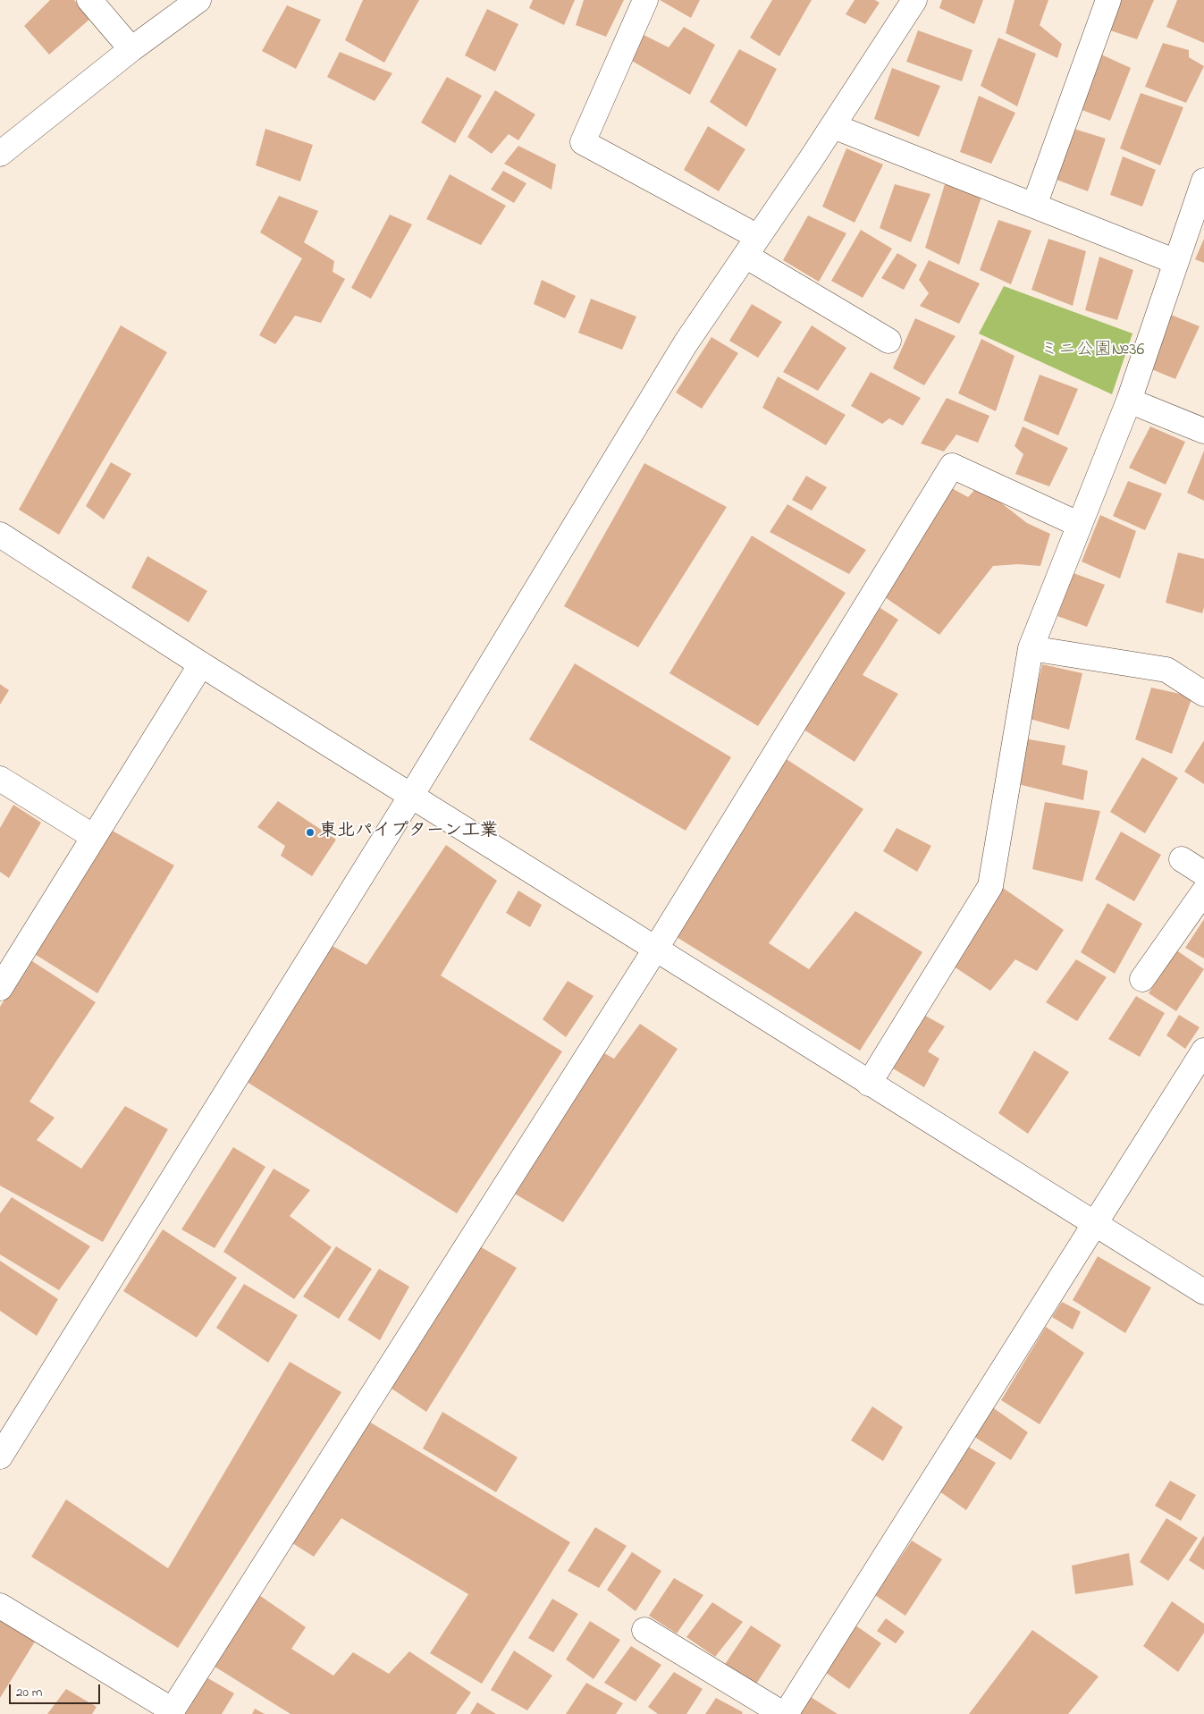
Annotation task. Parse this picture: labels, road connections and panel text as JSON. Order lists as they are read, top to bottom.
{
  "parks": ["ミニ公園№36"],
  "places": ["東北パイプターン工業"],
  "scale_bar": "20 m"
}
